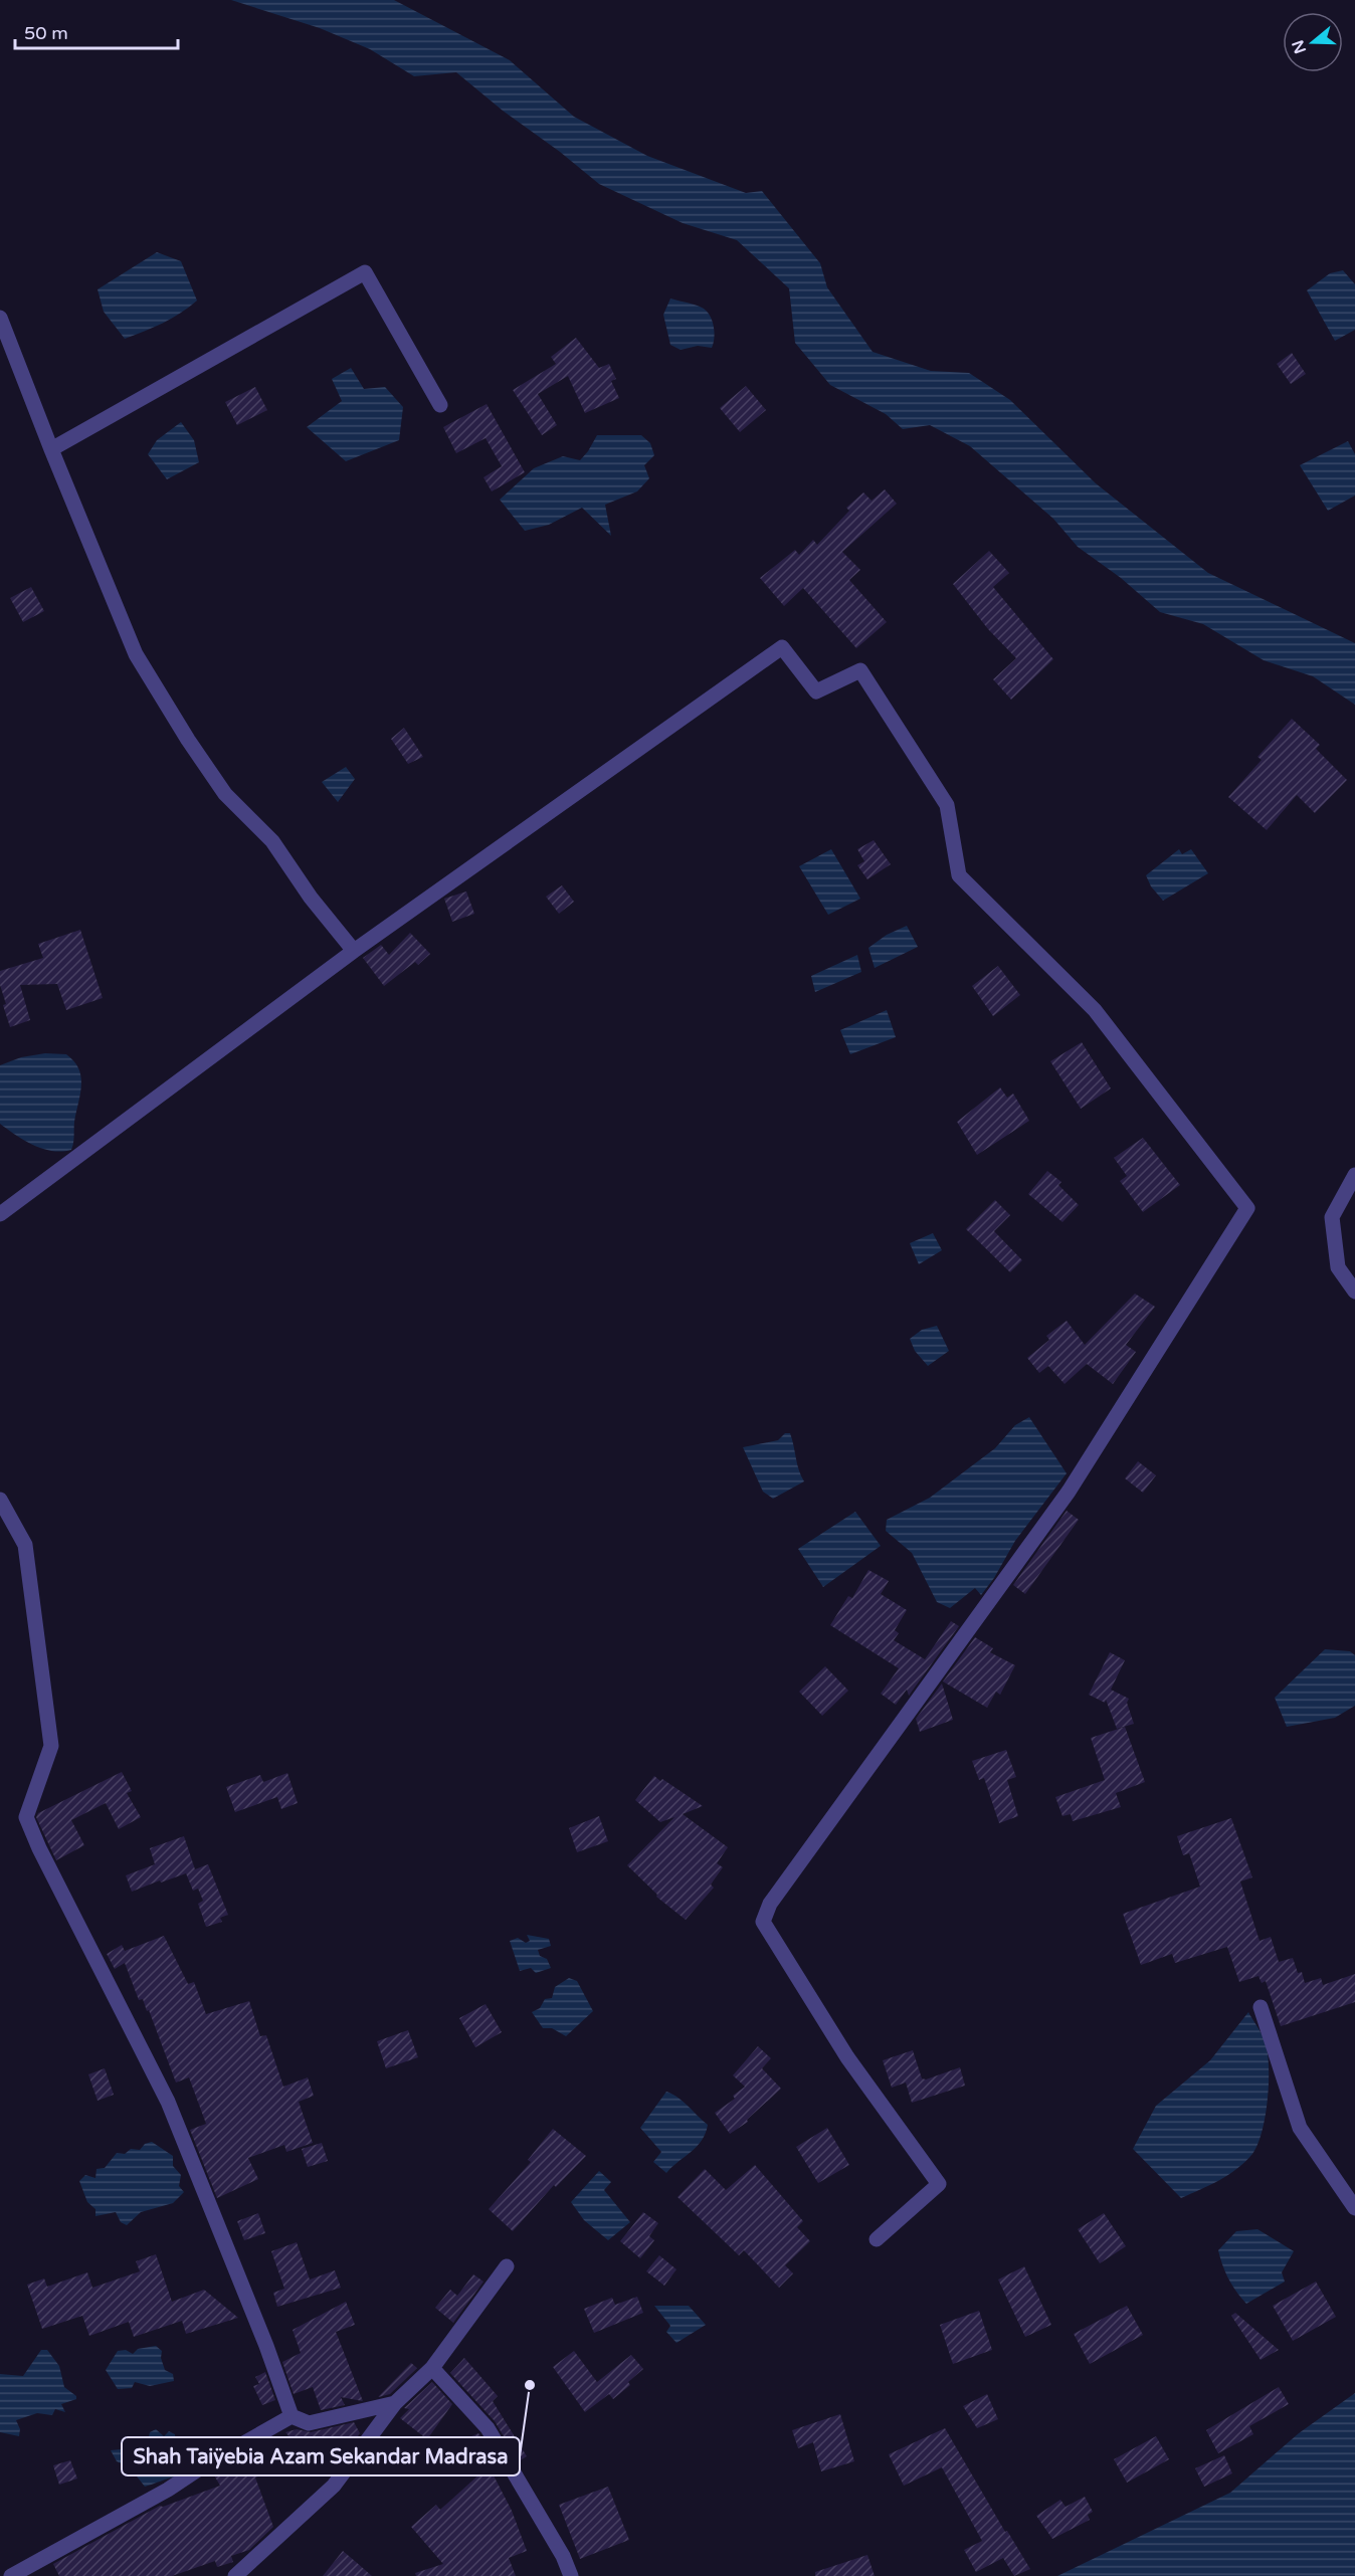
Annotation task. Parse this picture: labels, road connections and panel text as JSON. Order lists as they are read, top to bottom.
{
  "places": ["Shah Taiÿebia Azam Sekandar Madrasa"],
  "scale_bar": "50 m",
  "north": "left"
}
